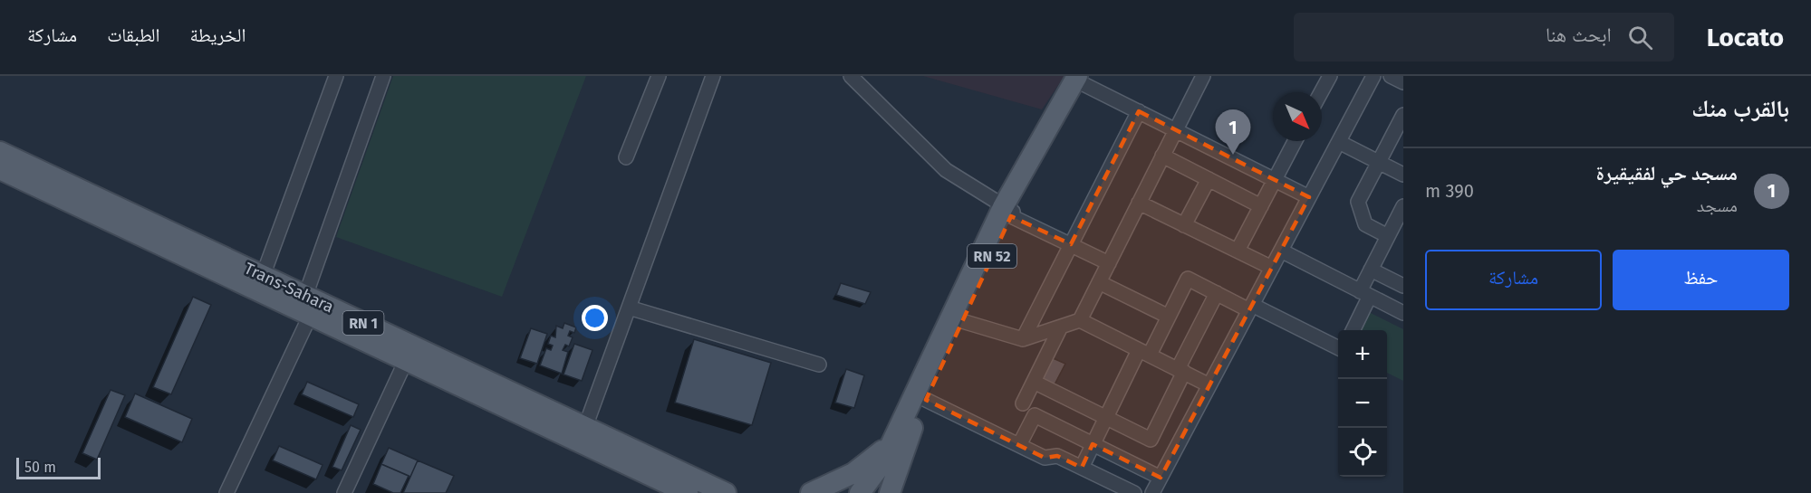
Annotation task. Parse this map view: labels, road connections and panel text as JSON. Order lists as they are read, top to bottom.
{
  "streets": {
    "main road": ["RN 52", "Trans-Sahara", "RN 1"]
  },
  "scale_bar": "50 m",
  "north": "bottom right",
  "page": {
    "header": "Locato",
    "search": "ابحث هنا",
    "nav": ["الخريطة", "الطبقات", "مشاركة"],
    "heading": "بالقرب منك",
    "pins": "1",
    "list": [
      {
        "mark": "1",
        "name": "مسجد حي لفقيقيرة",
        "note": "مسجد",
        "value": "390 m"
      }
    ],
    "buttons": ["حفظ", "مشاركة"],
    "map_buttons": ["+", "−"],
    "scale": "50 m"
  }
}
